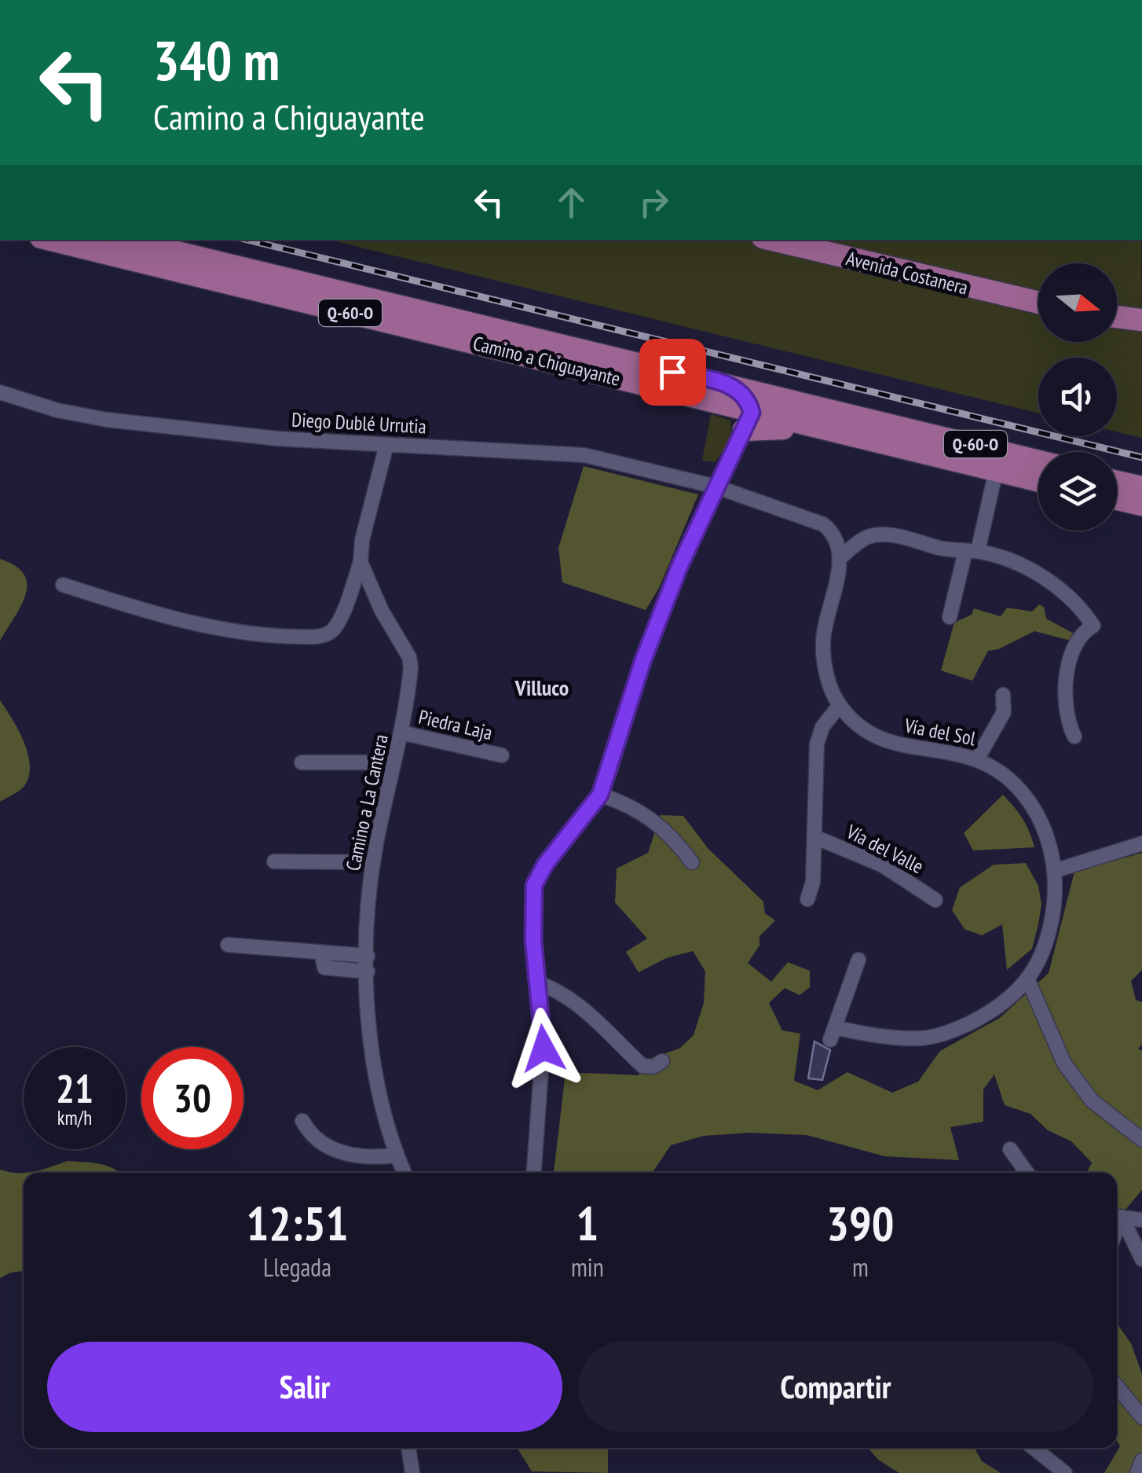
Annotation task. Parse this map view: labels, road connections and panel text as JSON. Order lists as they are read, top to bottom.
{
  "streets": {
    "main road": ["Avenida Costanera", "Q-60-O", "Camino a Chiguayante"],
    "street": [
      "Diego Dublé Urrutia",
      "Piedra Laja",
      "Vía del Sol",
      "Camino a La Cantera",
      "Vía del Valle"
    ]
  },
  "crossings": [
    ["Piedra Laja", "Camino a La Cantera"],
    ["Vía del Sol", "Vía del Valle"]
  ],
  "districts": ["Villuco"],
  "north": "right",
  "page": {
    "turn": ["340 m", "Camino a Chiguayante"],
    "speed": "21 km/h",
    "limit": "30",
    "eta": [
      "12:51",
      "Llegada",
      "1",
      "min",
      "390",
      "m"
    ],
    "buttons": ["Salir", "Compartir"]
  }
}
